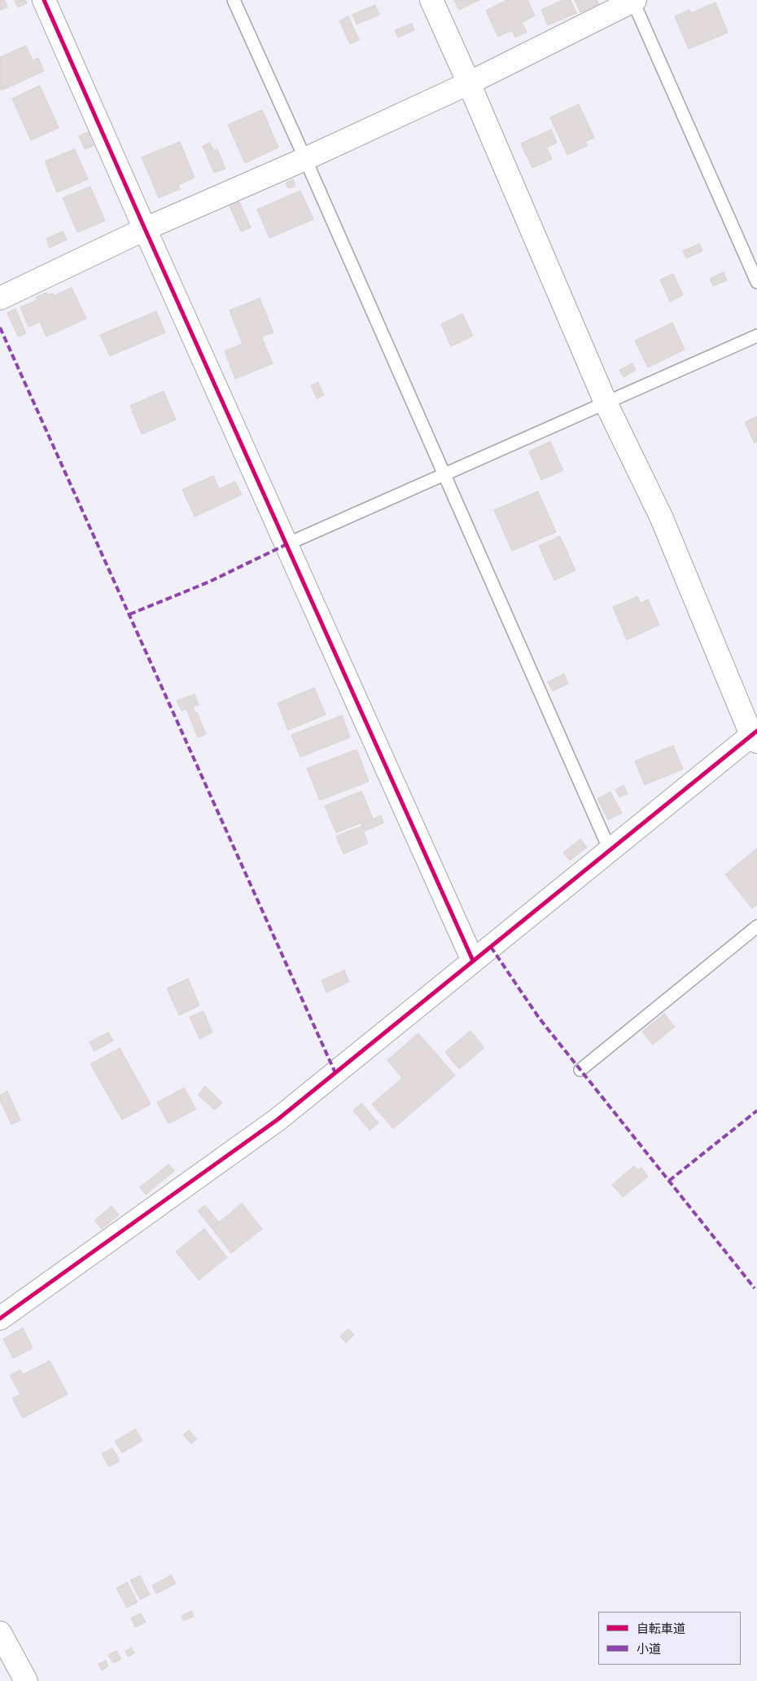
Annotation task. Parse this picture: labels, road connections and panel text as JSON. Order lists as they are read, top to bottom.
{
  "legend": ["自転車道", "小道"]
}
